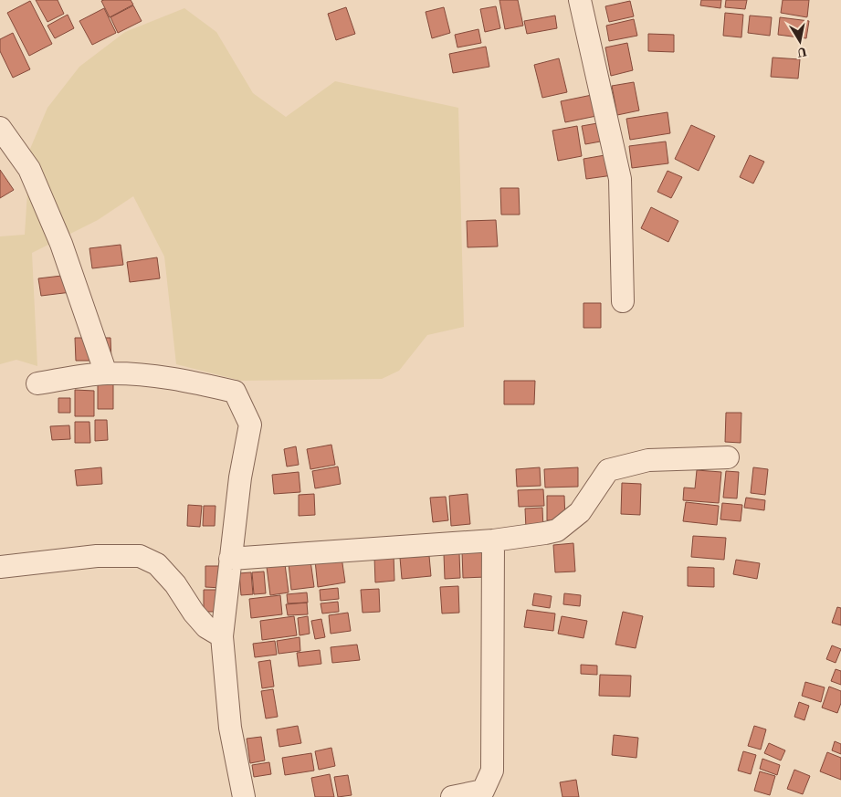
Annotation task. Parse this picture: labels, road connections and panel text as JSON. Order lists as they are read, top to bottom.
{
  "north": "bottom"
}
